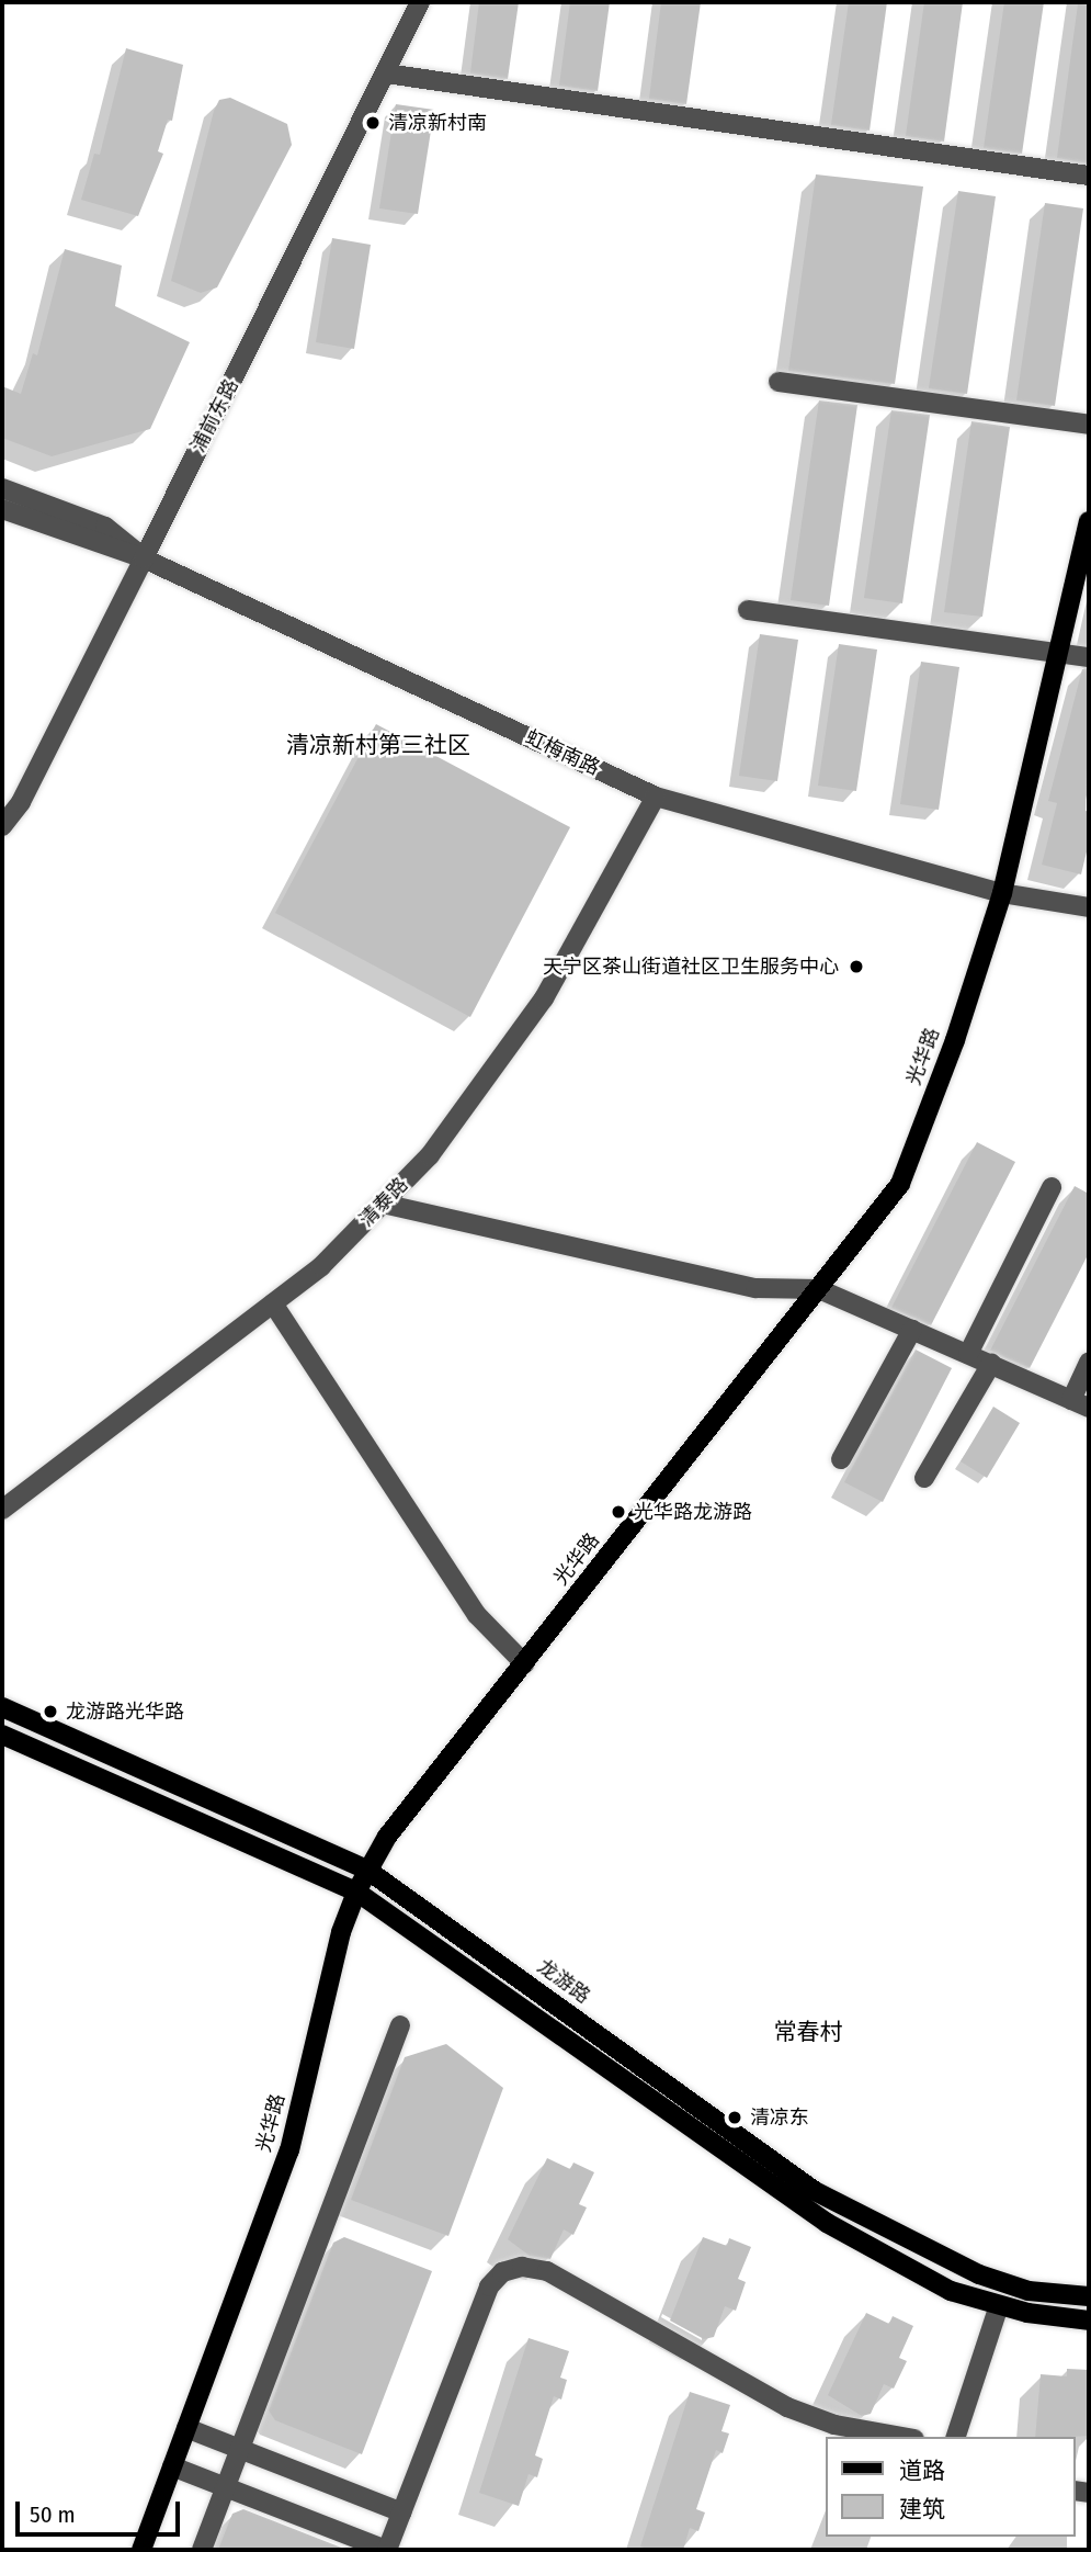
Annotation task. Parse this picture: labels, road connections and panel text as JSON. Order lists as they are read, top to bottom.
{
  "streets": {
    "main road": ["光华路", "龙游路"],
    "street": ["浦前东路", "虹梅南路", "清泰路"]
  },
  "crossings": [
    ["浦前东路", "虹梅南路"],
    ["虹梅南路", "光华路"],
    ["虹梅南路", "清泰路"],
    ["光华路", "龙游路"]
  ],
  "districts": ["清凉新村第三社区", "常春村"],
  "places": [
    "清凉新村南",
    "天宁区茶山街道社区卫生服务中心",
    "光华路龙游路",
    "龙游路光华路",
    "清凉东"
  ],
  "legend": ["道路", "建筑"],
  "scale_bar": "50 m"
}
